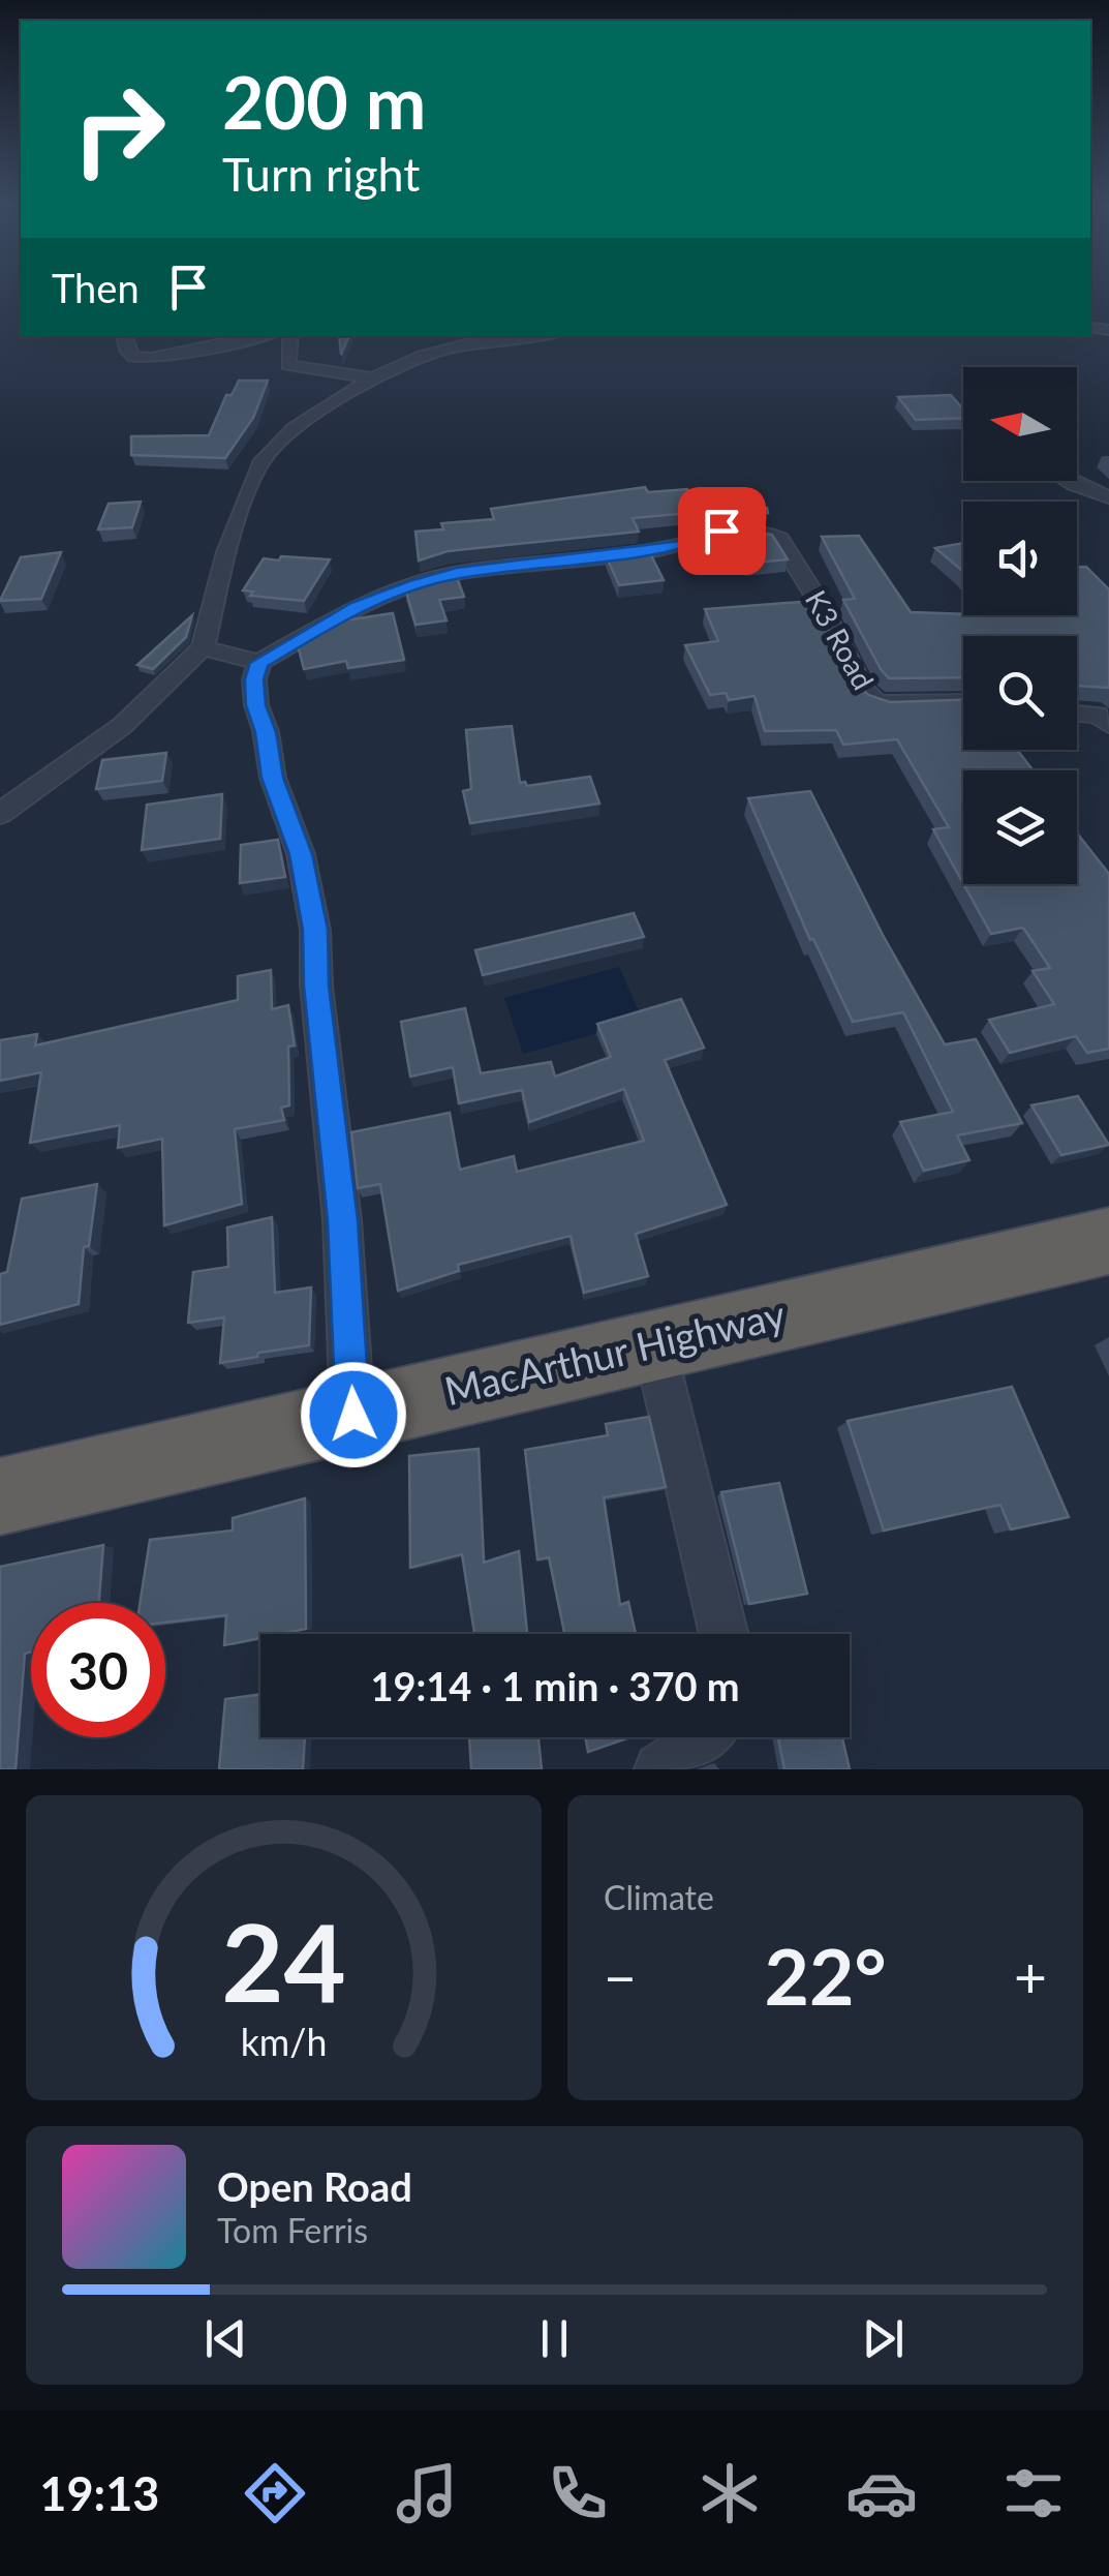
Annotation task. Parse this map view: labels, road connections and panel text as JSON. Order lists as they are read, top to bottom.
{
  "streets": {
    "highway": ["MacArthur Highway"],
    "street": ["K3 Road"]
  },
  "north": "left",
  "page": {
    "turn": ["200 m", "Turn right"],
    "then": "Then",
    "limit": "30",
    "trip": "19:14 · 1 min · 370 m",
    "tile": "Climate",
    "heat": ["−", "22°", "+"],
    "song": ["Open Road", "Tom Ferris"],
    "tabs": "19:13",
    "gauge": ["24", "km/h"]
  }
}
